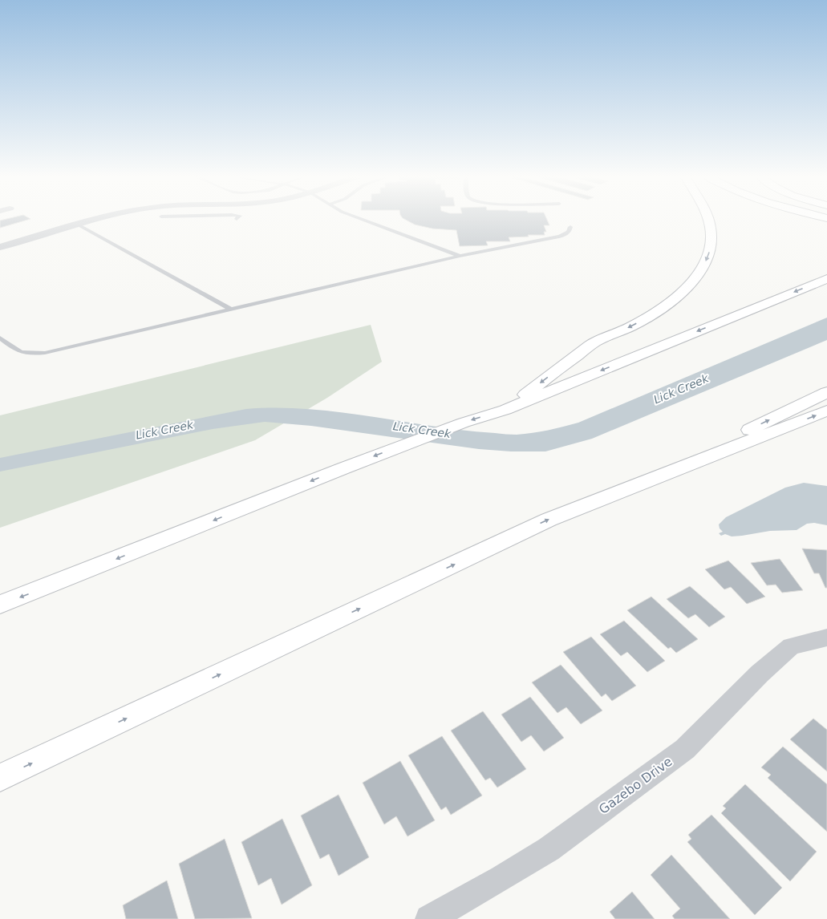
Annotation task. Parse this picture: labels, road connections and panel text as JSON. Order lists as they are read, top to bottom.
{
  "streets": {
    "street": ["Gazebo Drive"]
  },
  "water": ["Lick Creek"]
}
